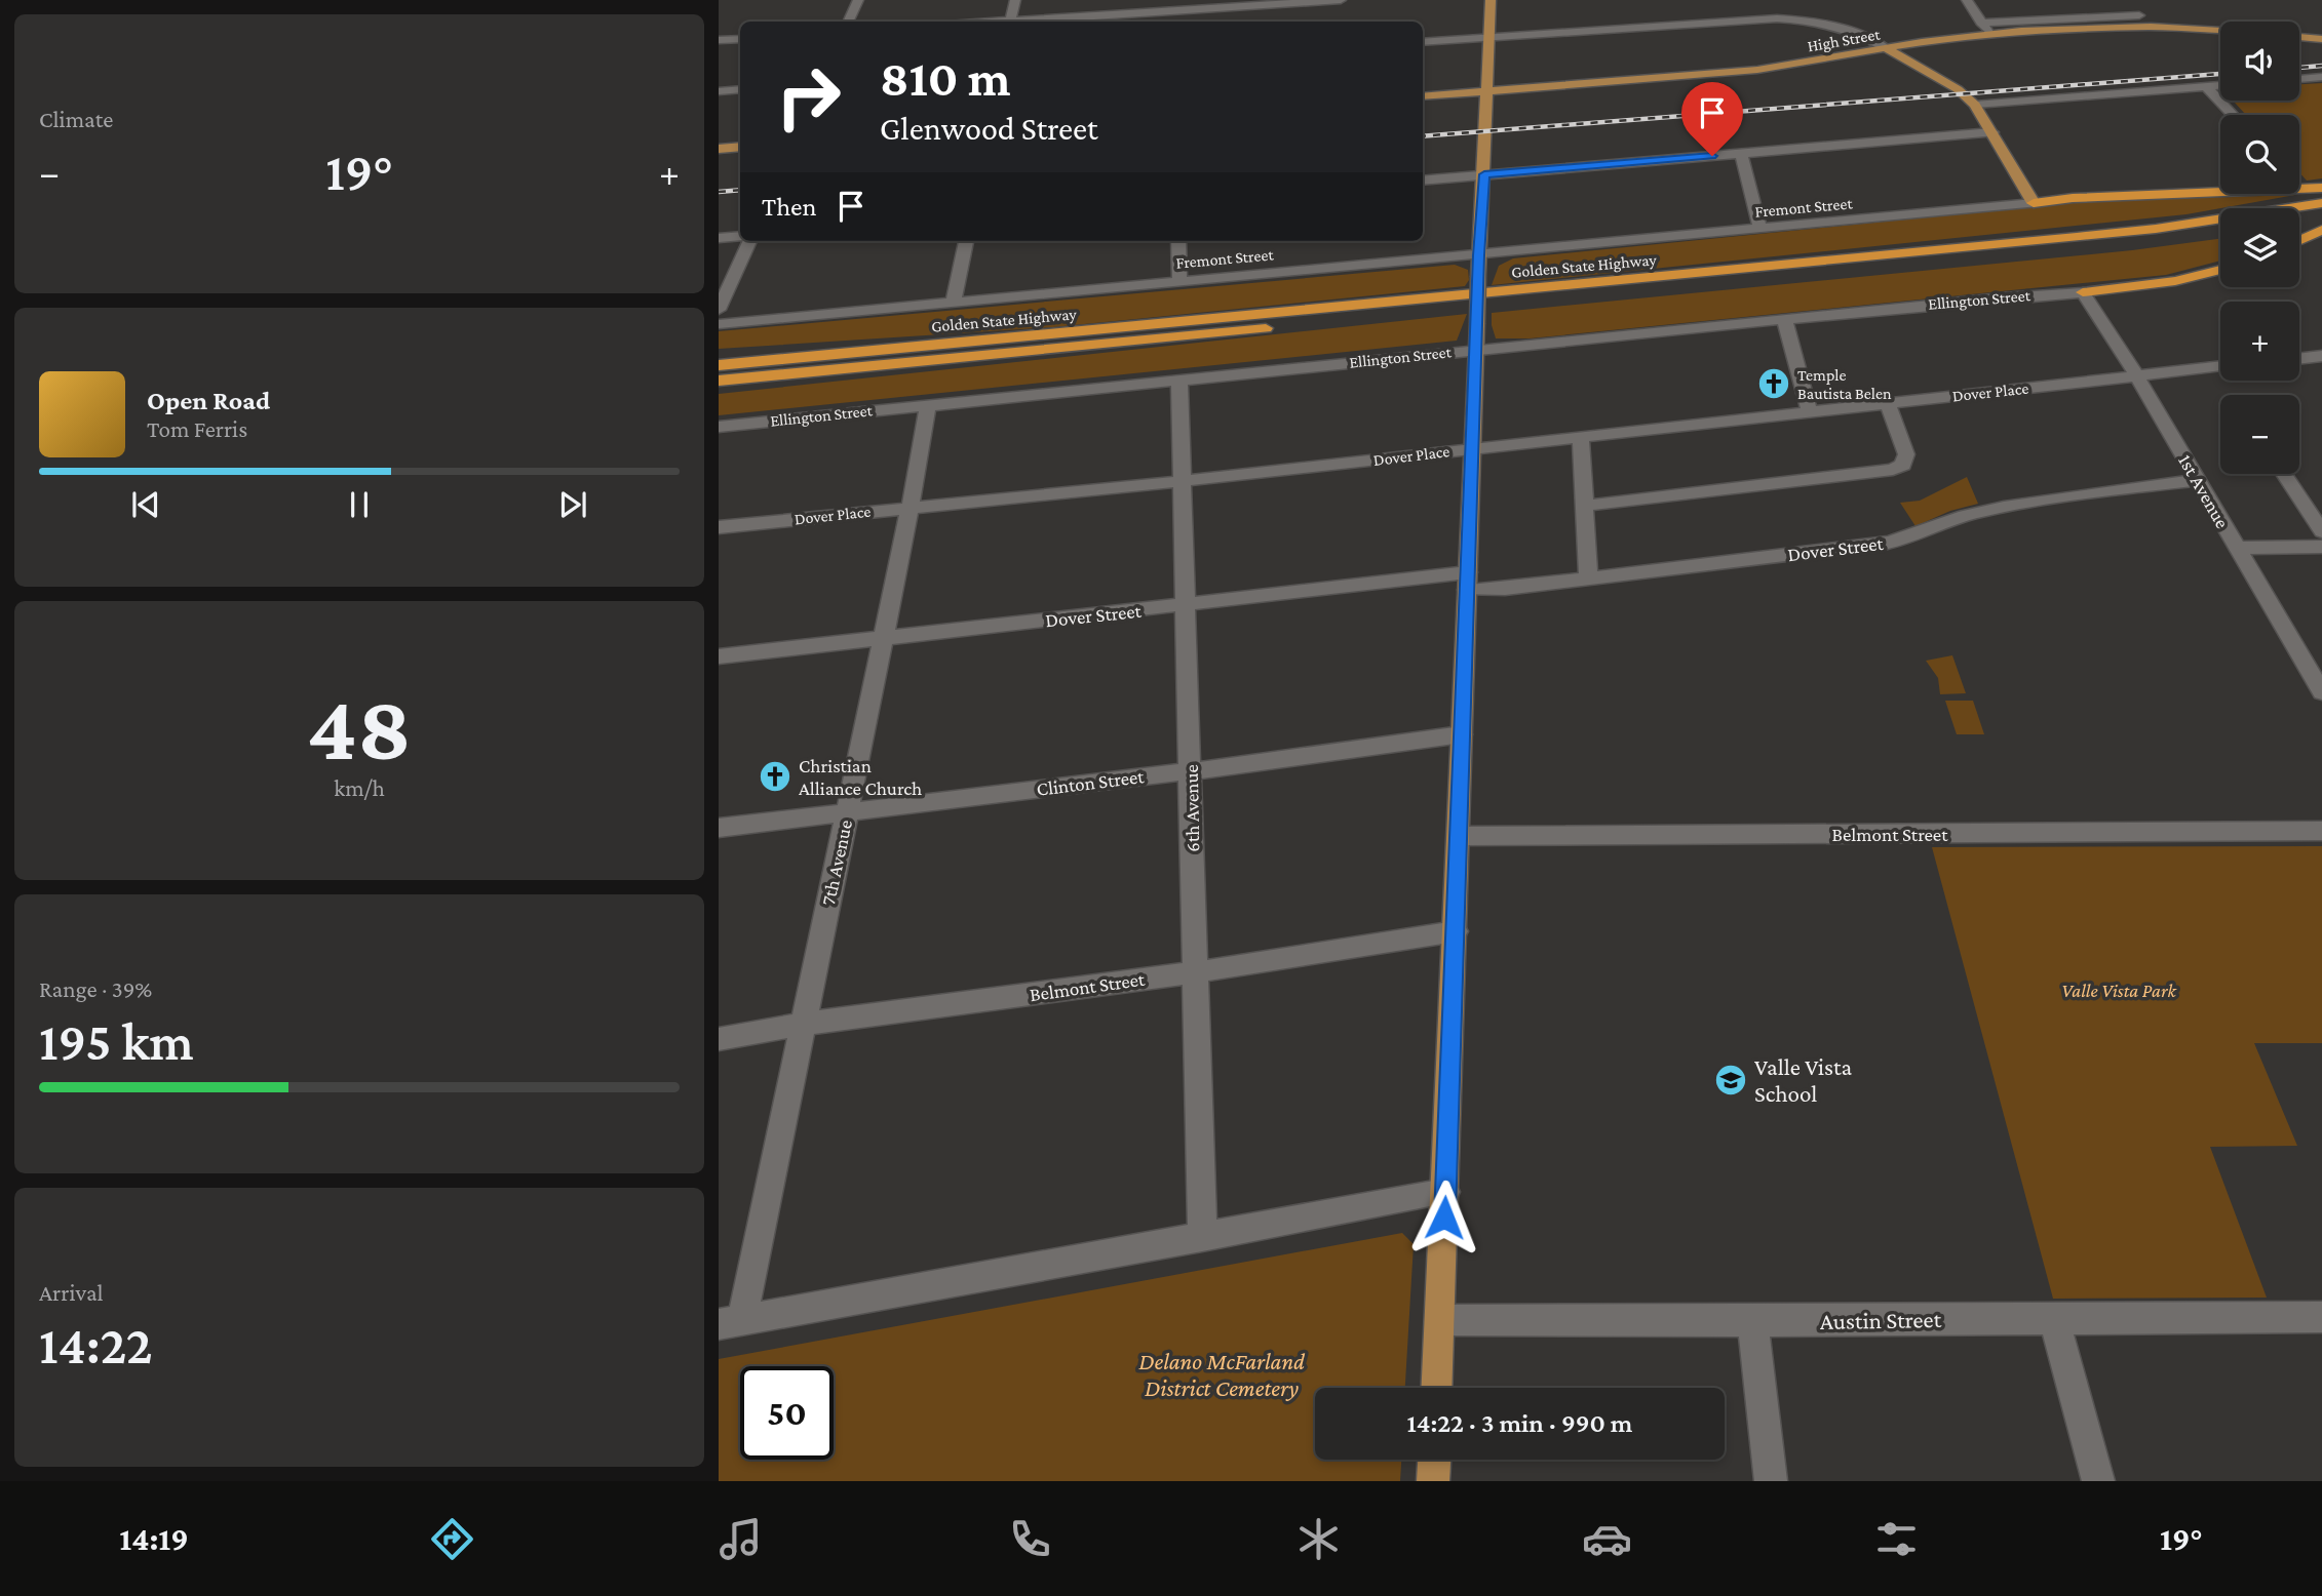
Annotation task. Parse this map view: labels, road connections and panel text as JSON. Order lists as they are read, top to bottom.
{
  "streets": {
    "highway": ["Golden State Highway"],
    "main road": ["High Street"],
    "street": [
      "Fremont Street",
      "Ellington Street",
      "Dover Place",
      "1st Avenue",
      "Dover Street",
      "Clinton Street",
      "6th Avenue",
      "Belmont Street",
      "7th Avenue",
      "Austin Street"
    ]
  },
  "crossings": [
    ["Ellington Street", "1st Avenue"],
    ["Ellington Street", "6th Avenue"],
    ["Ellington Street", "7th Avenue"],
    ["Dover Place", "1st Avenue"],
    ["Dover Place", "6th Avenue"],
    ["Dover Place", "7th Avenue"],
    ["1st Avenue", "Dover Street"],
    ["Dover Street", "6th Avenue"],
    ["Dover Street", "7th Avenue"],
    ["Clinton Street", "6th Avenue"],
    ["Clinton Street", "7th Avenue"],
    ["6th Avenue", "Belmont Street"],
    ["Belmont Street", "7th Avenue"]
  ],
  "parks": ["Valle Vista Park", "Delano McFarland District Cemetery"],
  "places": {
    "church": ["Temple Bautista Belen", "Christian Alliance Church"],
    "school or university": ["Valle Vista School"]
  },
  "page": {
    "tile": [
      "Climate",
      ["48", "km/h"],
      ["Range · 39%", "195 km"],
      ["Arrival", "14:22"]
    ],
    "map_buttons": ["+", "−"],
    "turn": ["810 m", "Glenwood Street"],
    "heat": ["−", "19°", "+"],
    "then": "Then",
    "song": ["Open Road", "Tom Ferris"],
    "limit": "50",
    "trip": "14:22 · 3 min · 990 m",
    "tabs": ["14:19", "19°"]
  }
}
